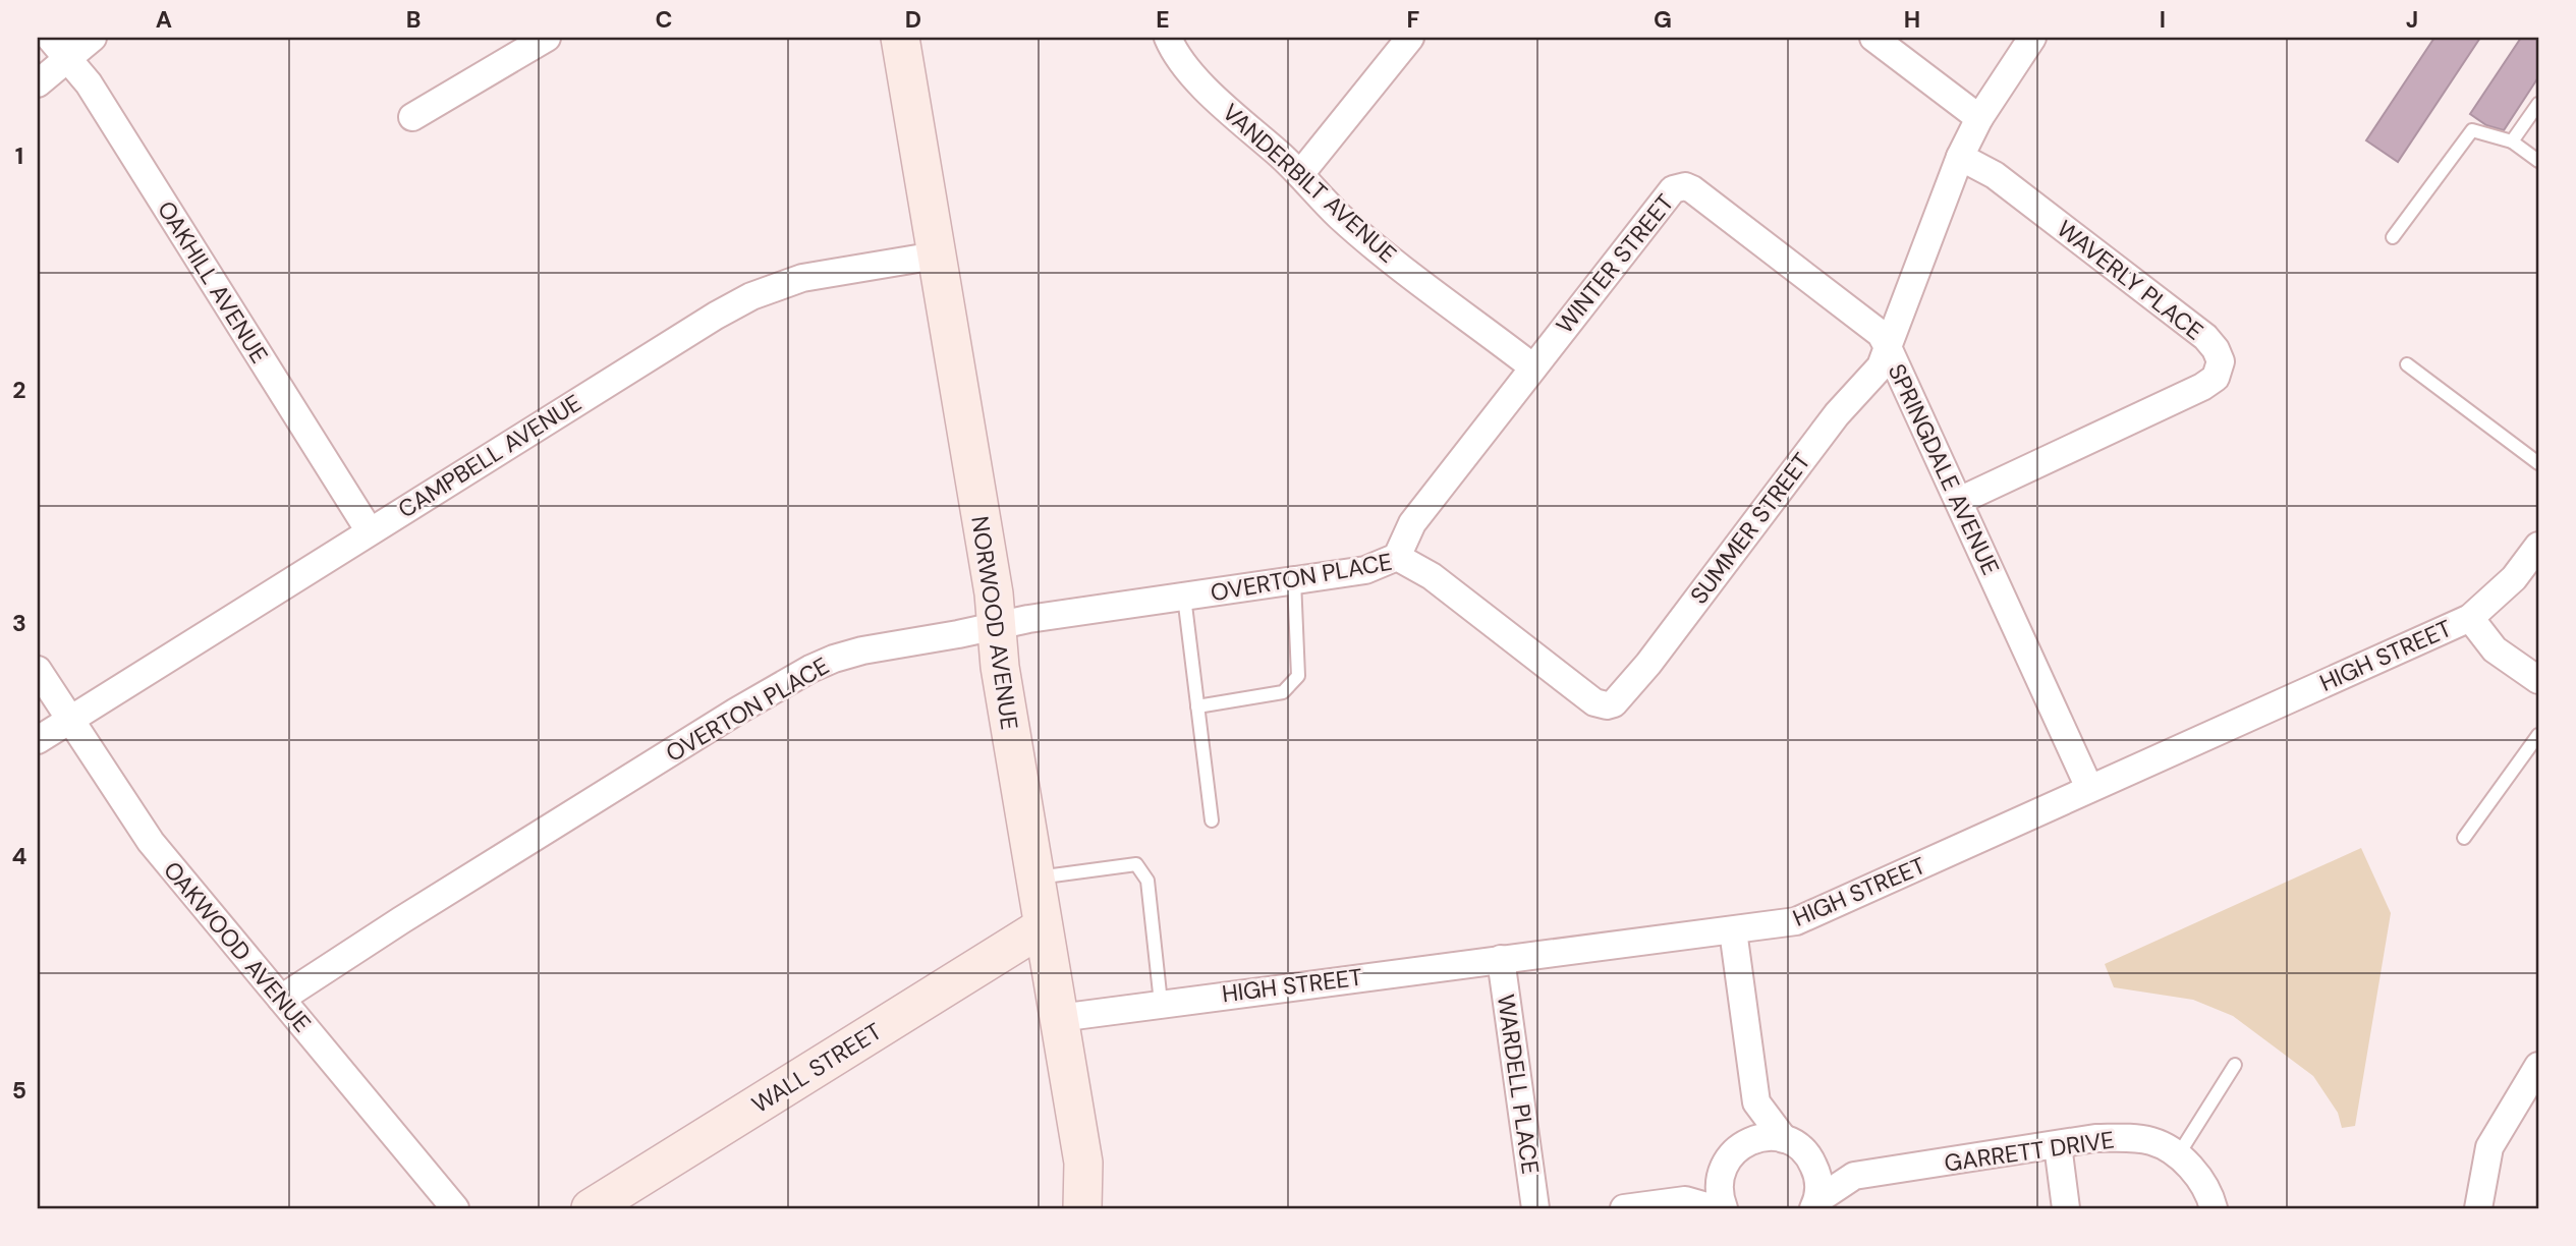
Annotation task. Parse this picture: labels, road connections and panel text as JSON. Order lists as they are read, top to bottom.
{
  "streets": {
    "street": [
      "VANDERBILT AVENUE",
      "WINTER STREET",
      "WAVERLY PLACE",
      "OAKHILL AVENUE",
      "CAMPBELL AVENUE",
      "SPRINGDALE AVENUE",
      "SUMMER STREET",
      "OVERTON PLACE",
      "NORWOOD AVENUE",
      "HIGH STREET",
      "OAKWOOD AVENUE",
      "WALL STREET",
      "WARDELL PLACE",
      "GARRETT DRIVE"
    ]
  },
  "crossings": [
    ["VANDERBILT AVENUE", "WINTER STREET"],
    ["WINTER STREET", "SPRINGDALE AVENUE"],
    ["WINTER STREET", "SUMMER STREET"],
    ["WINTER STREET", "OVERTON PLACE"],
    ["WAVERLY PLACE", "SPRINGDALE AVENUE"],
    ["OAKHILL AVENUE", "CAMPBELL AVENUE"],
    ["CAMPBELL AVENUE", "NORWOOD AVENUE"],
    ["CAMPBELL AVENUE", "OAKWOOD AVENUE"],
    ["SPRINGDALE AVENUE", "SUMMER STREET"],
    ["SPRINGDALE AVENUE", "HIGH STREET"],
    ["SUMMER STREET", "OVERTON PLACE"],
    ["OVERTON PLACE", "NORWOOD AVENUE"],
    ["OVERTON PLACE", "OAKWOOD AVENUE"],
    ["NORWOOD AVENUE", "HIGH STREET"],
    ["NORWOOD AVENUE", "WALL STREET"],
    ["HIGH STREET", "WARDELL PLACE"]
  ],
  "grid": {
    "columns": [
      "A",
      "B",
      "C",
      "D",
      "E",
      "F",
      "G",
      "H",
      "I",
      "J"
    ],
    "rows": [
      "1",
      "2",
      "3",
      "4",
      "5"
    ]
  }
}
